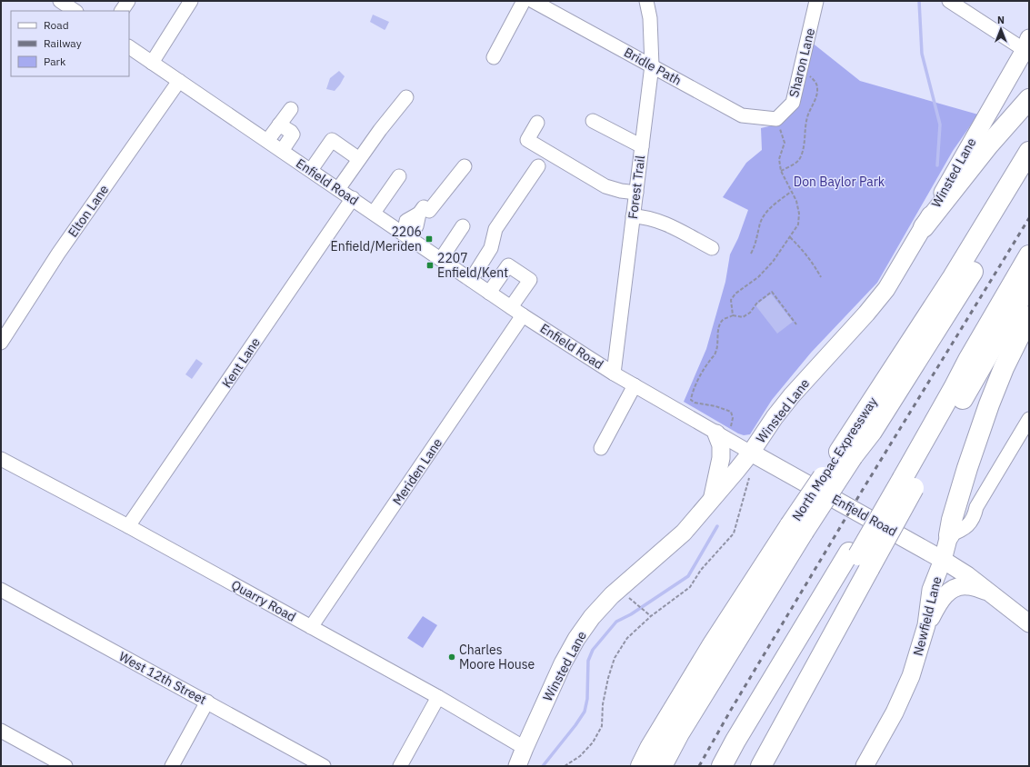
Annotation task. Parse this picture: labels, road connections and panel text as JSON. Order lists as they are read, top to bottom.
{
  "streets": {
    "highway": ["North Mopac Expressway"],
    "main road": ["Winsted Lane", "Enfield Road", "Newfield Lane"],
    "street": [
      "Sharon Lane",
      "Bridle Path",
      "Forest Trail",
      "Elton Lane",
      "Kent Lane",
      "Meriden Lane",
      "Quarry Road",
      "West 12th Street"
    ]
  },
  "crossings": [
    ["Sharon Lane", "Bridle Path"],
    ["Bridle Path", "Forest Trail"],
    ["Winsted Lane", "Enfield Road"],
    ["Winsted Lane", "Quarry Road"],
    ["Enfield Road", "Forest Trail"],
    ["Enfield Road", "Elton Lane"],
    ["Enfield Road", "Kent Lane"],
    ["Enfield Road", "Meriden Lane"],
    ["Enfield Road", "Newfield Lane"],
    ["Kent Lane", "Quarry Road"],
    ["Meriden Lane", "Quarry Road"]
  ],
  "parks": ["Don Baylor Park"],
  "places": {
    "transit": ["2206 Enfield/Meriden", "2207 Enfield/Kent"],
    "other": ["Charles Moore House"]
  },
  "legend": ["Road", "Railway", "Park"],
  "north": "top"
}
